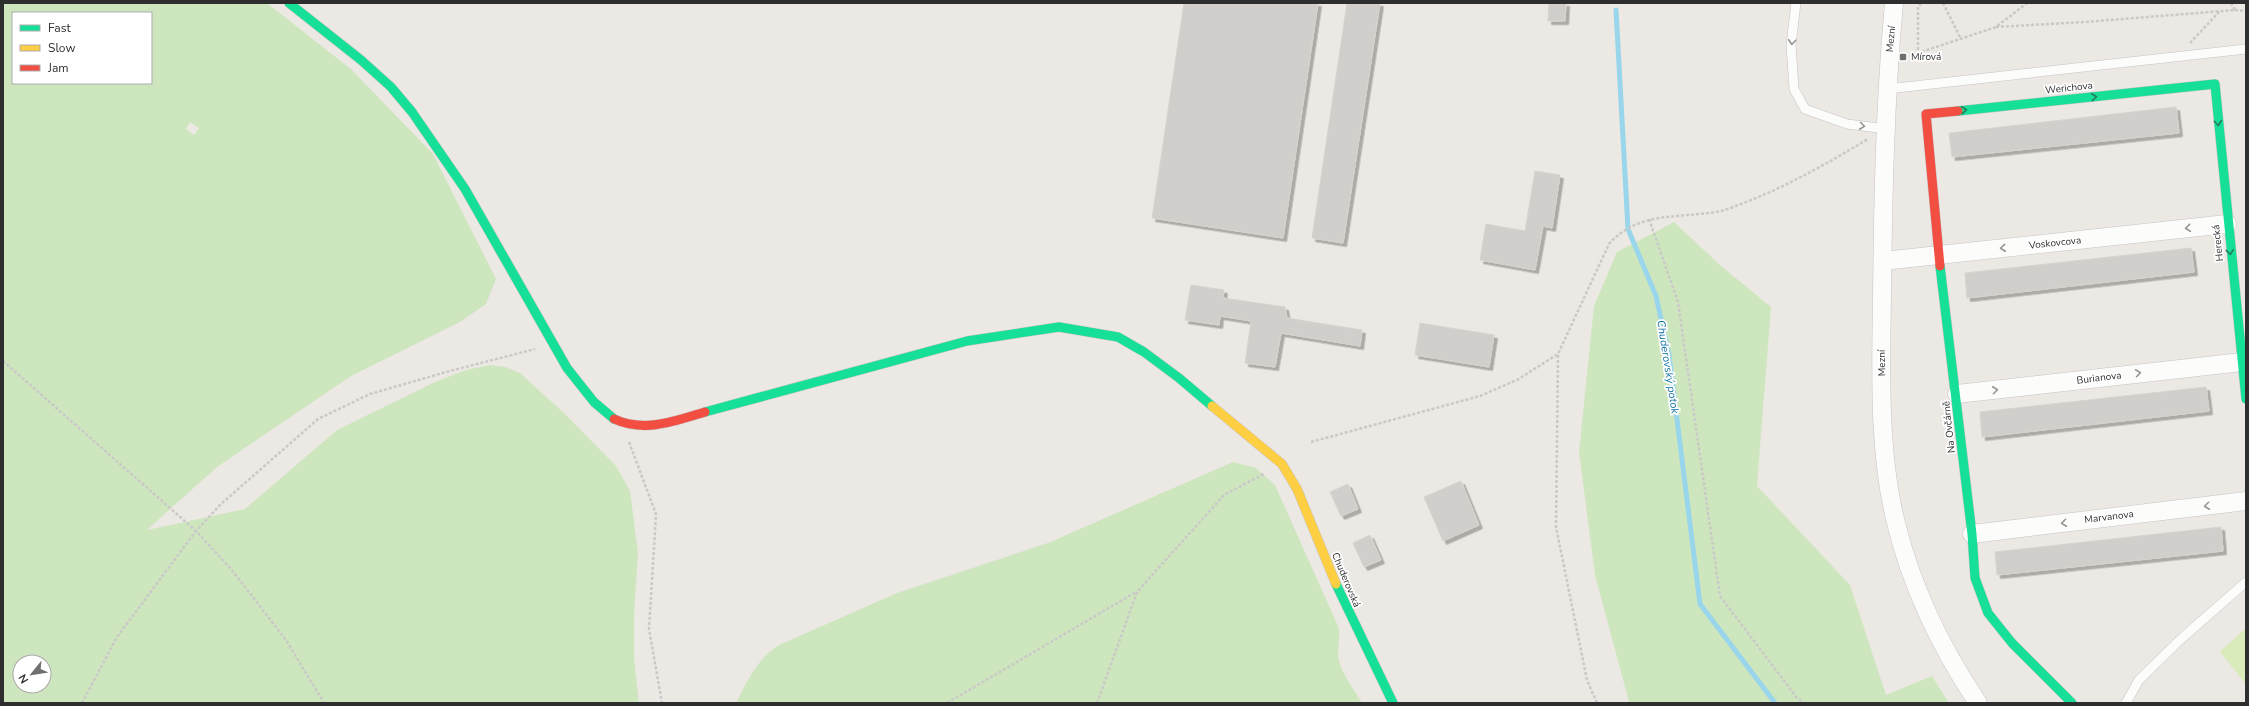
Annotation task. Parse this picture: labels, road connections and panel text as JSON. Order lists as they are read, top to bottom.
{
  "streets": {
    "street": [
      "Mezní",
      "Werichova",
      "Voskovcova",
      "Herecká",
      "Burianova",
      "Na Ovčárně",
      "Marvanova",
      "Chuderovská"
    ]
  },
  "crossings": [
    ["Mezní", "Voskovcova"],
    ["Werichova", "Herecká"],
    ["Werichova", "Na Ovčárně"],
    ["Voskovcova", "Herecká"],
    ["Voskovcova", "Na Ovčárně"],
    ["Herecká", "Burianova"],
    ["Burianova", "Na Ovčárně"],
    ["Na Ovčárně", "Marvanova"]
  ],
  "one_way": [
    "Werichova",
    "Voskovcova",
    "Herecká",
    "Burianova",
    "Marvanova"
  ],
  "water": ["Chuderovský potok"],
  "places": {
    "transit": ["Mírová"]
  },
  "legend": ["Fast", "Slow", "Jam"],
  "north": "bottom left"
}
